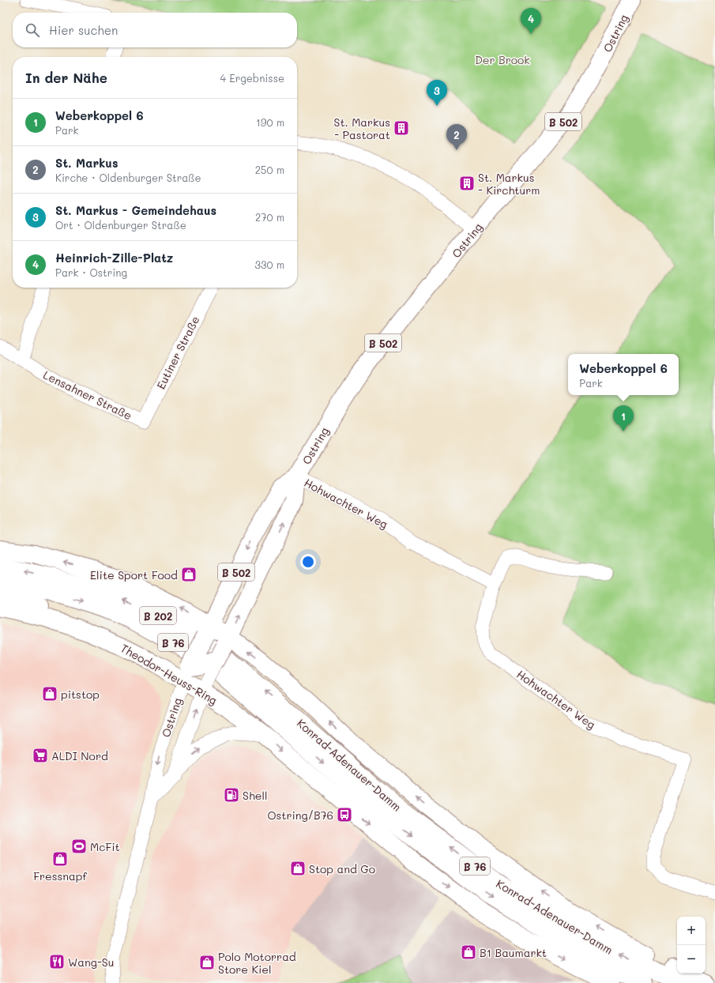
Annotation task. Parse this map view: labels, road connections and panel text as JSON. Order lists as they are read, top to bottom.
{
  "streets": {
    "main road": [
      "Ostring",
      "B 502",
      "B 202",
      "B 76",
      "Theodor-Heuss-Ring",
      "Konrad-Adenauer-Damm"
    ],
    "street": ["Eutiner Straße", "Lensahner Straße", "Hohwachter Weg"]
  },
  "crossings": [
    ["Ostring", "Hohwachter Weg"],
    ["Ostring", "B 76"],
    ["Ostring", "Theodor-Heuss-Ring"],
    ["Eutiner Straße", "Lensahner Straße"],
    ["B 202", "B 76"],
    ["B 202", "Konrad-Adenauer-Damm"],
    ["B 76", "Konrad-Adenauer-Damm"]
  ],
  "parks": ["Der Brook"],
  "places": {
    "building": ["St. Markus - Pastorat", "St. Markus - Kirchturm"],
    "shop": [
      "Elite Sport Food",
      "pitstop",
      "Fressnapf",
      "Stop and Go",
      "B1 Baumarkt",
      "Polo Motorrad Store Kiel"
    ],
    "supermarket": ["ALDI Nord"],
    "fuel station": ["Shell"],
    "bus stop": ["Ostring/B76"],
    "sports": ["McFit"],
    "restaurant": ["Wang-Su"]
  },
  "page": {
    "pins": [
      "4",
      "3",
      "2",
      "1"
    ],
    "search": "Hier suchen",
    "heading": ["In der Nähe", "4 Ergebnisse"],
    "list": [
      {
        "mark": "1",
        "name": "Weberkoppel 6",
        "note": "Park",
        "value": "190 m"
      },
      {
        "mark": "2",
        "name": "St. Markus",
        "note": "Kirche · Oldenburger Straße",
        "value": "250 m"
      },
      {
        "mark": "3",
        "name": "St. Markus - Gemeindehaus",
        "note": "Ort · Oldenburger Straße",
        "value": "270 m"
      },
      {
        "mark": "4",
        "name": "Heinrich-Zille-Platz",
        "note": "Park · Ostring",
        "value": "330 m"
      }
    ],
    "popup": ["Weberkoppel 6", "Park"],
    "map_buttons": ["+", "−"]
  }
}
